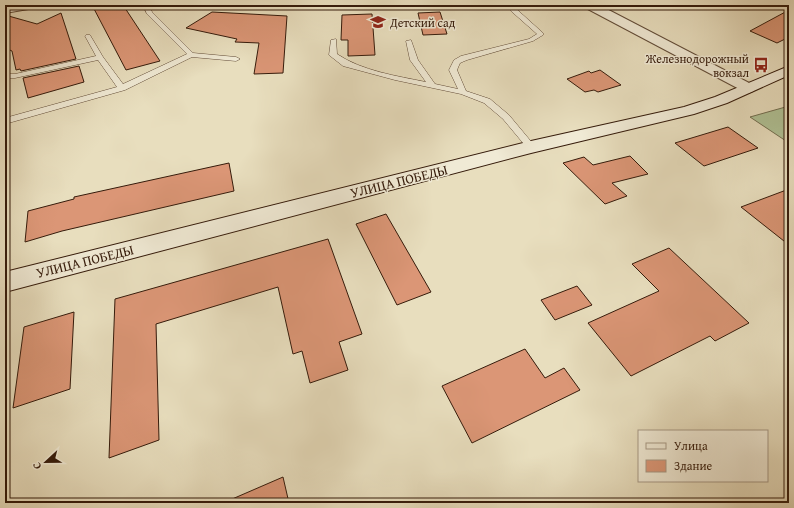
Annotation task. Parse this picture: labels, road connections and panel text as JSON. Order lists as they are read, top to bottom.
{
  "streets": {
    "street": ["УЛИЦА ПОБЕДЫ"]
  },
  "places": {
    "school or university": ["Детский сад"],
    "bus stop": ["Железнодорожный вокзал"]
  },
  "legend": ["Улица", "Здание"],
  "north": "left"
}
